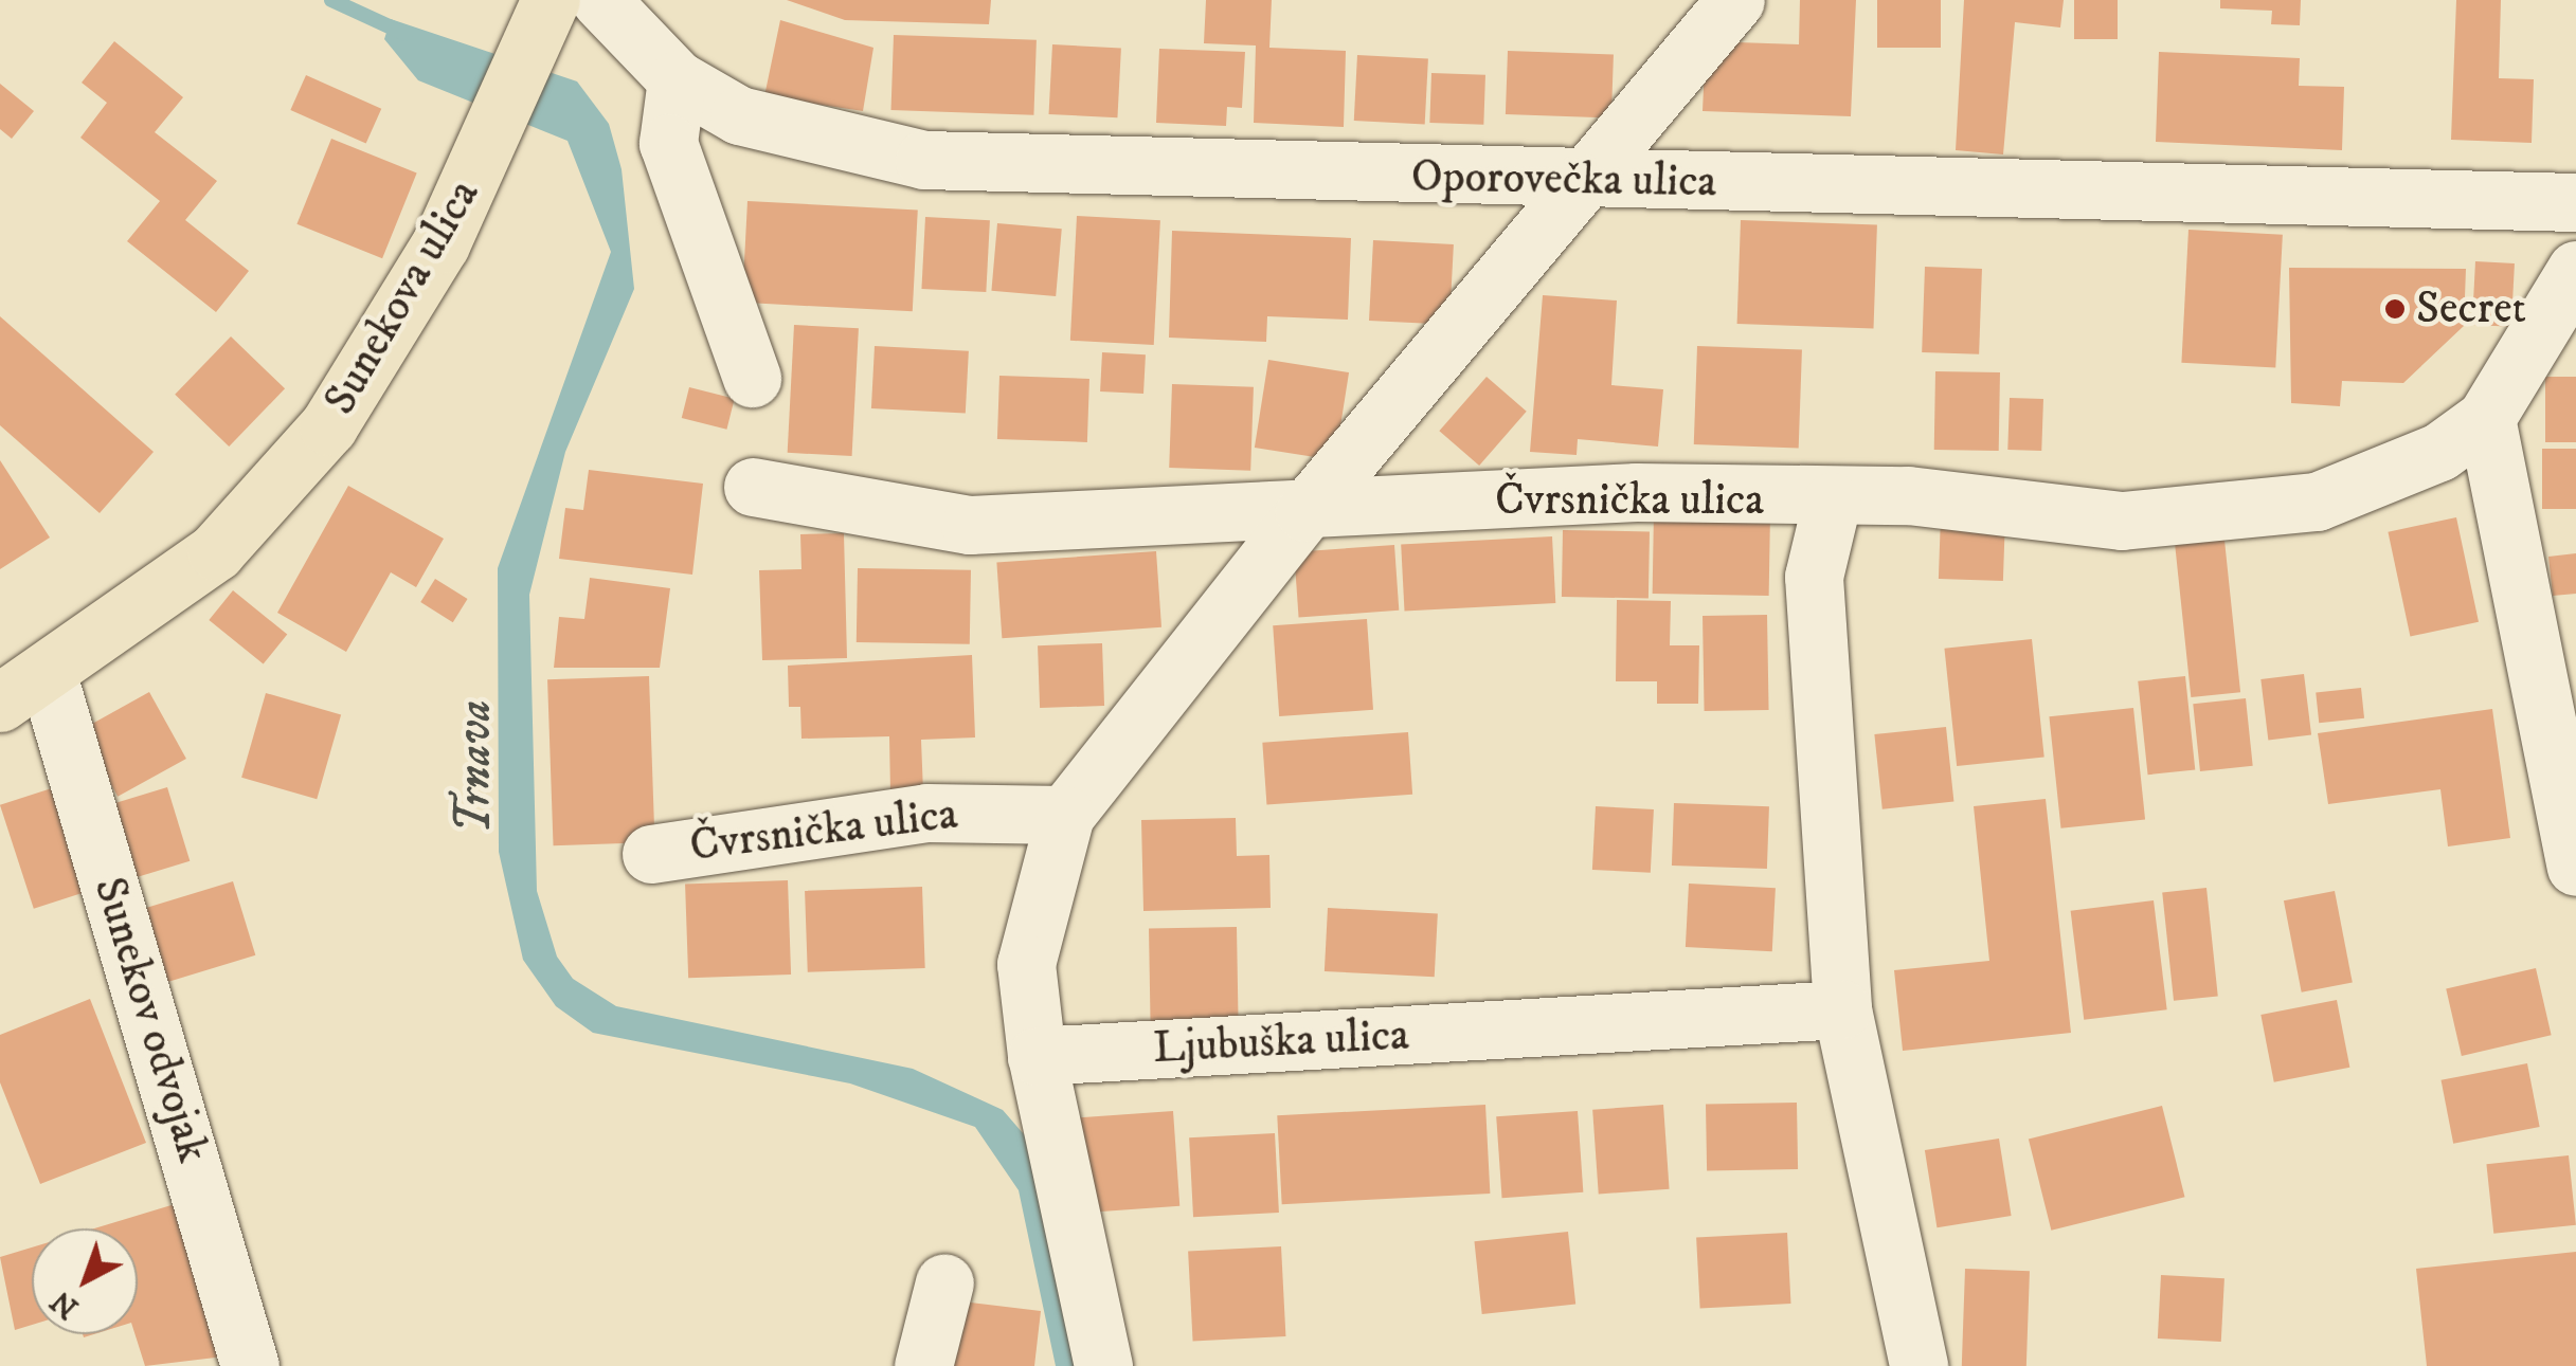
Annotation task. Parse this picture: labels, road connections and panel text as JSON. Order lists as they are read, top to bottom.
{
  "streets": {
    "main road": ["Sunekova ulica"],
    "street": [
      "Oporovečka ulica",
      "Čvrsnička ulica",
      "Sunekov odvojak",
      "Ljubuška ulica"
    ]
  },
  "crossings": [
    ["Sunekova ulica", "Sunekov odvojak"]
  ],
  "water": ["Trnava"],
  "places": ["Secret"],
  "north": "bottom left"
}
